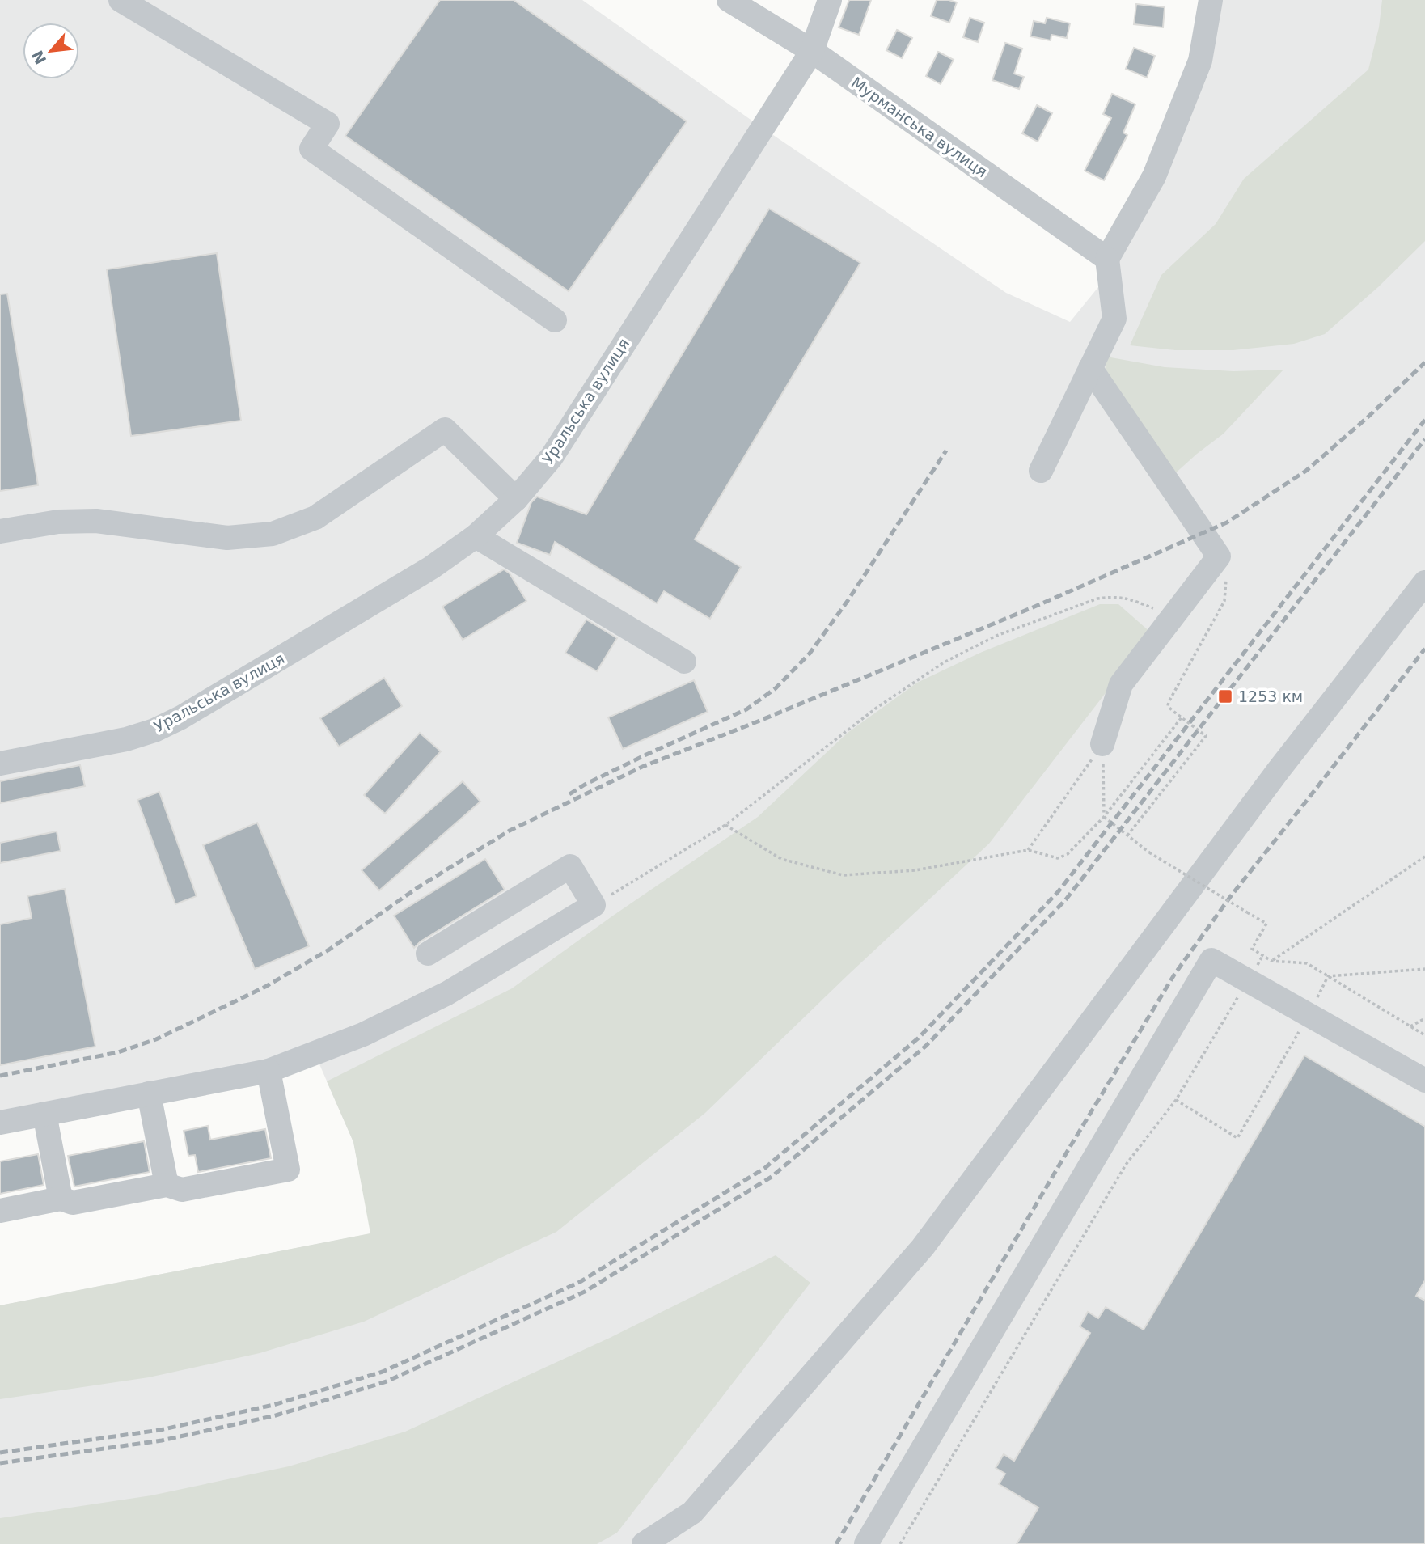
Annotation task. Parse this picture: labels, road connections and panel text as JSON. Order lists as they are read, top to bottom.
{
  "streets": {
    "street": ["Мурманська вулиця", "Уральська вулиця"]
  },
  "crossings": [
    ["Мурманська вулиця", "Уральська вулиця"]
  ],
  "places": {
    "transit": ["1253 км"]
  },
  "north": "bottom left"
}
